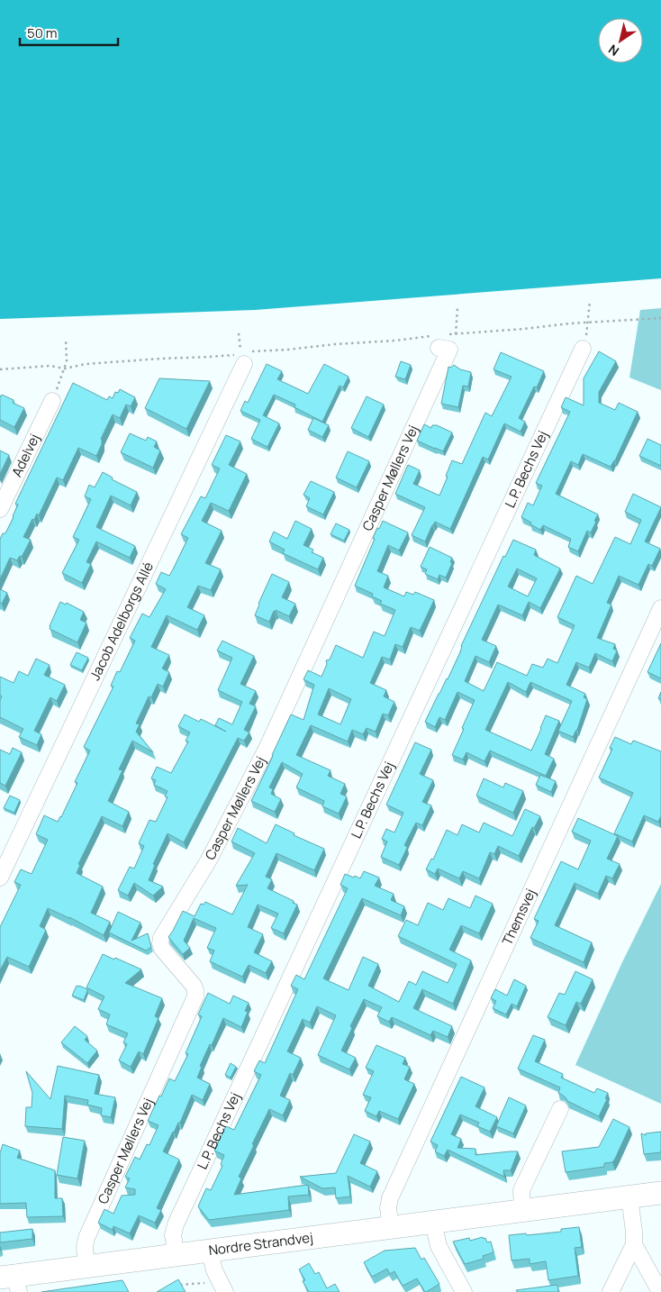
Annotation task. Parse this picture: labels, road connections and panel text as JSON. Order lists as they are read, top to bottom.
{
  "streets": {
    "street": [
      "Adelvej",
      "L.P. Bechs Vej",
      "Casper Møllers Vej",
      "Jacob Adelborgs Allé",
      "Themsvej",
      "Nordre Strandvej"
    ]
  },
  "crossings": [
    ["L.P. Bechs Vej", "Nordre Strandvej"],
    ["Casper Møllers Vej", "Nordre Strandvej"],
    ["Themsvej", "Nordre Strandvej"]
  ],
  "scale_bar": "50 m",
  "north": "bottom left"
}
